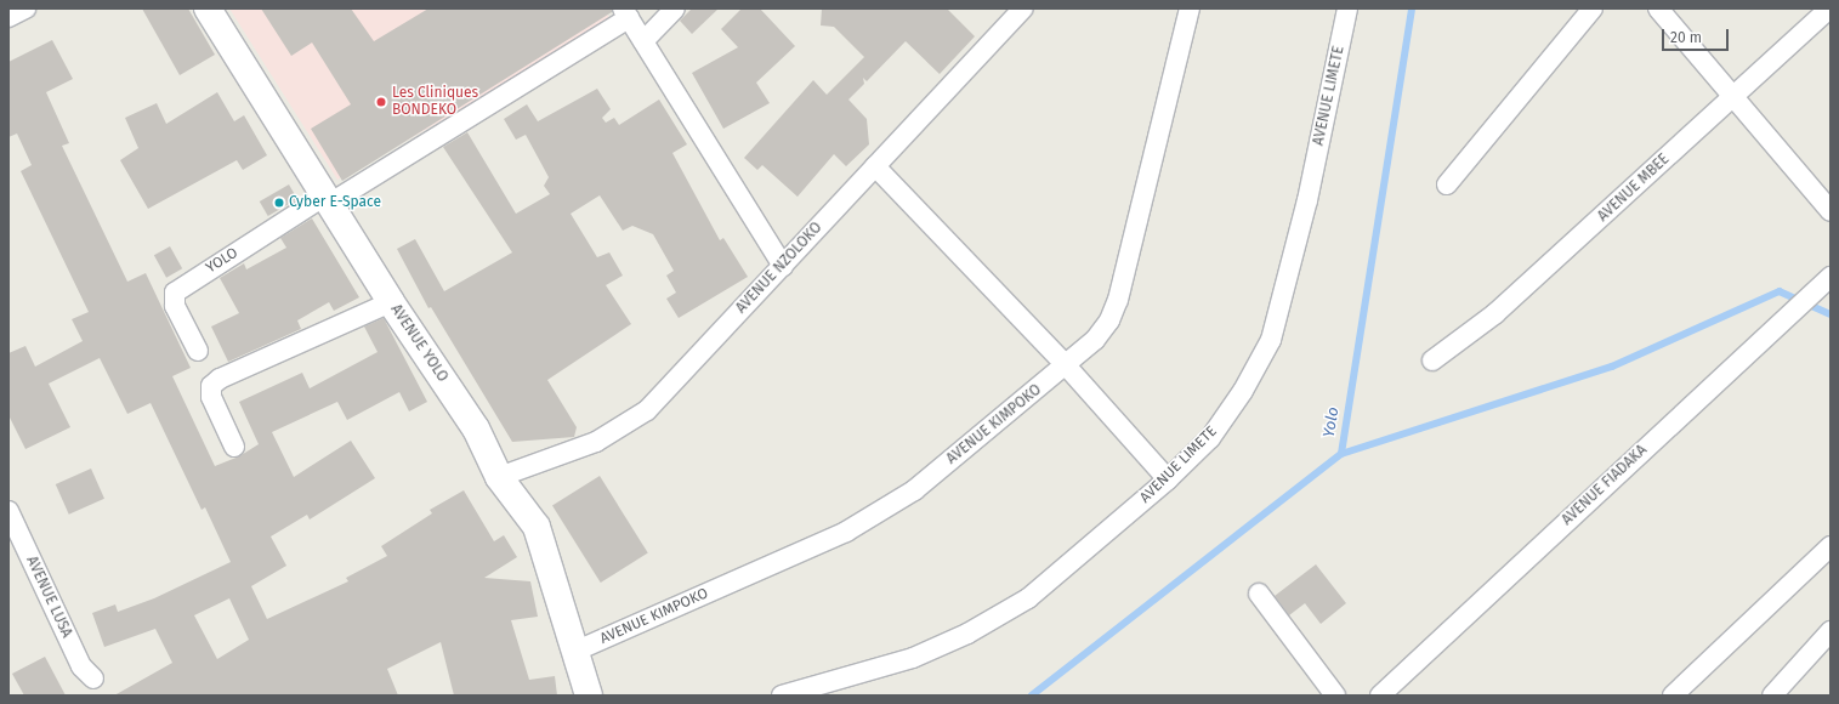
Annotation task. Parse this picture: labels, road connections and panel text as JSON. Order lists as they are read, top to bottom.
{
  "streets": {
    "street": [
      "AVENUE LIMETE",
      "AVENUE MBEE",
      "YOLO",
      "AVENUE NZOLOKO",
      "AVENUE YOLO",
      "AVENUE KIMPOKO",
      "AVENUE FIADAKA",
      "AVENUE LUSA"
    ]
  },
  "crossings": [
    ["YOLO", "AVENUE YOLO"],
    ["AVENUE NZOLOKO", "AVENUE YOLO"],
    ["AVENUE YOLO", "AVENUE KIMPOKO"]
  ],
  "water": ["Yolo"],
  "places": ["Les Cliniques BONDEKO", "Cyber E-Space"],
  "scale_bar": "20 m"
}
